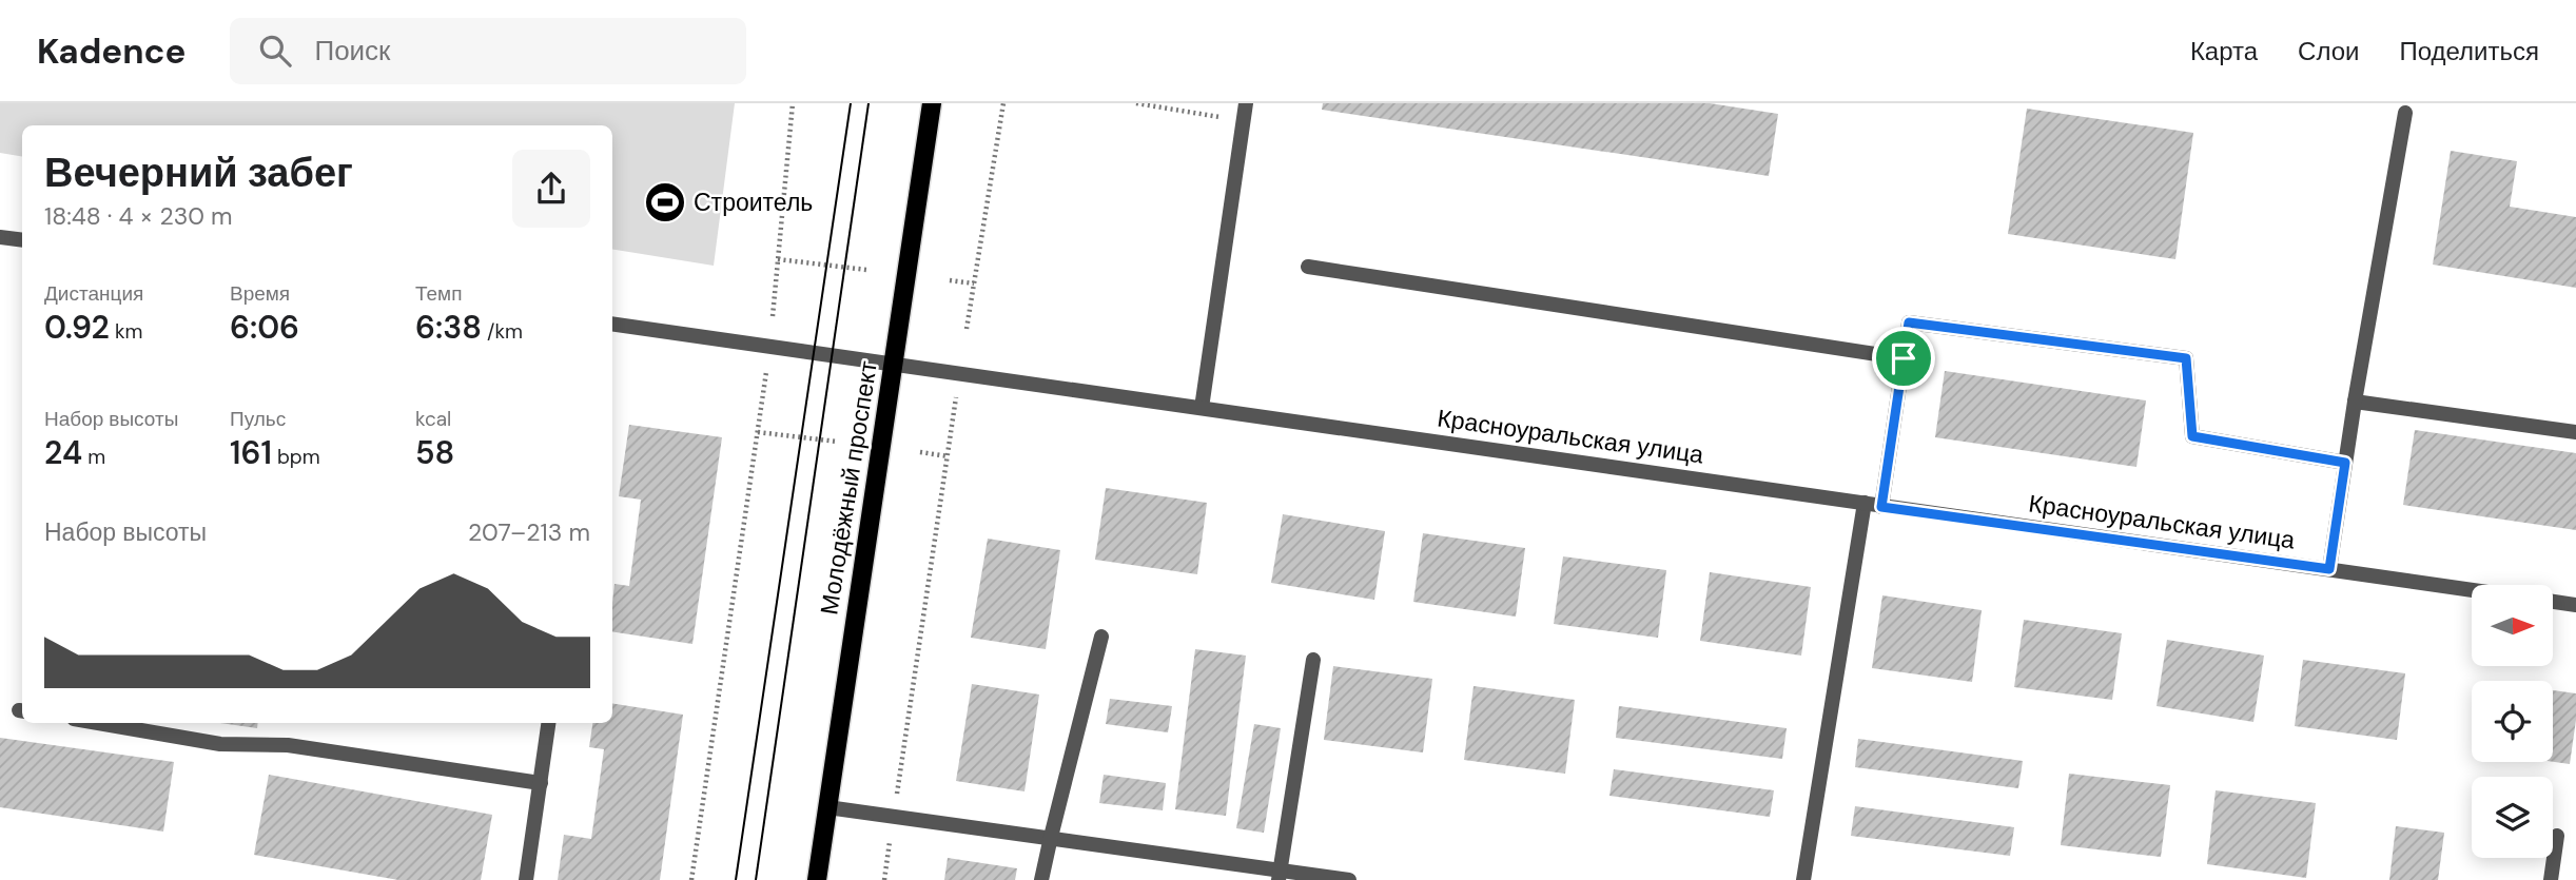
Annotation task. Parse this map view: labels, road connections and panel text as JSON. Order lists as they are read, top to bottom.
{
  "streets": {
    "main road": ["Молодёжный проспект"],
    "street": ["Красноуральская улица"]
  },
  "crossings": [
    ["Красноуральская улица", "Молодёжный проспект"]
  ],
  "places": {
    "sports": ["Строитель"]
  },
  "north": "right",
  "page": {
    "header": "Kadence",
    "search": "Поиск",
    "nav": ["Карта", "Слои", "Поделиться"],
    "heading": ["Вечерний забег", "18:48 · 4 × 230 m"],
    "stats": [
      ["Дистанция", "0.92 km"],
      ["Время", "6:06"],
      ["Темп", "6:38 /km"],
      ["Набор высоты", "24 m"],
      ["Пульс", "161 bpm"],
      ["kcal", "58"]
    ],
    "chart": ["Набор высоты", "207–213 m"]
  }
}
